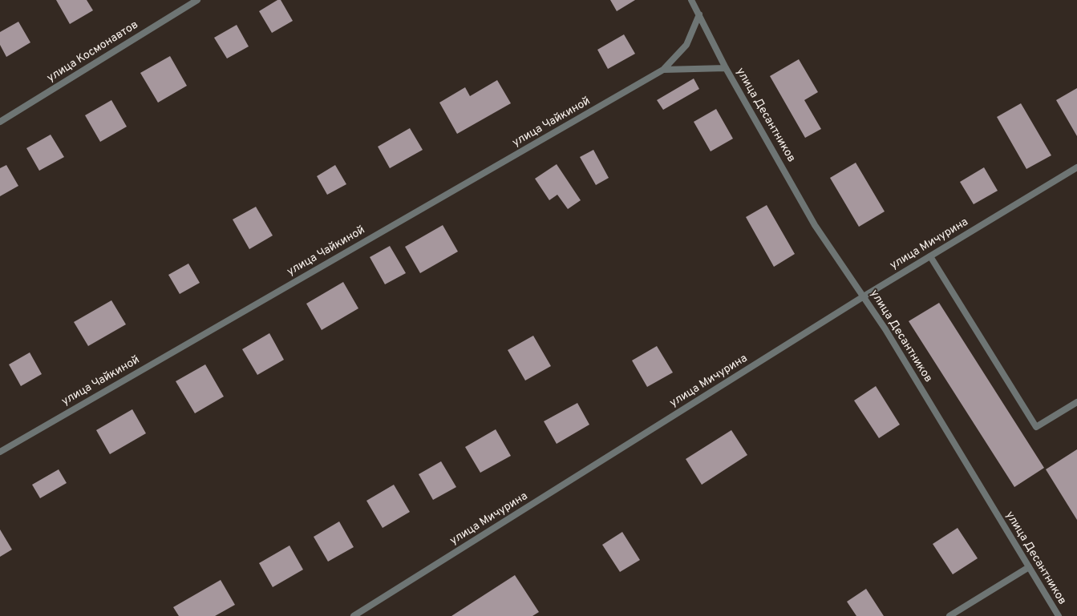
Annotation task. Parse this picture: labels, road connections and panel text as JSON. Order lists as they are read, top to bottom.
{
  "streets": {
    "street": [
      "улица Космонавтов",
      "улица Десантников",
      "улица Чайкиной",
      "улица Мичурина"
    ]
  },
  "crossings": [
    ["улица Десантников", "улица Чайкиной"],
    ["улица Десантников", "улица Мичурина"]
  ]
}
